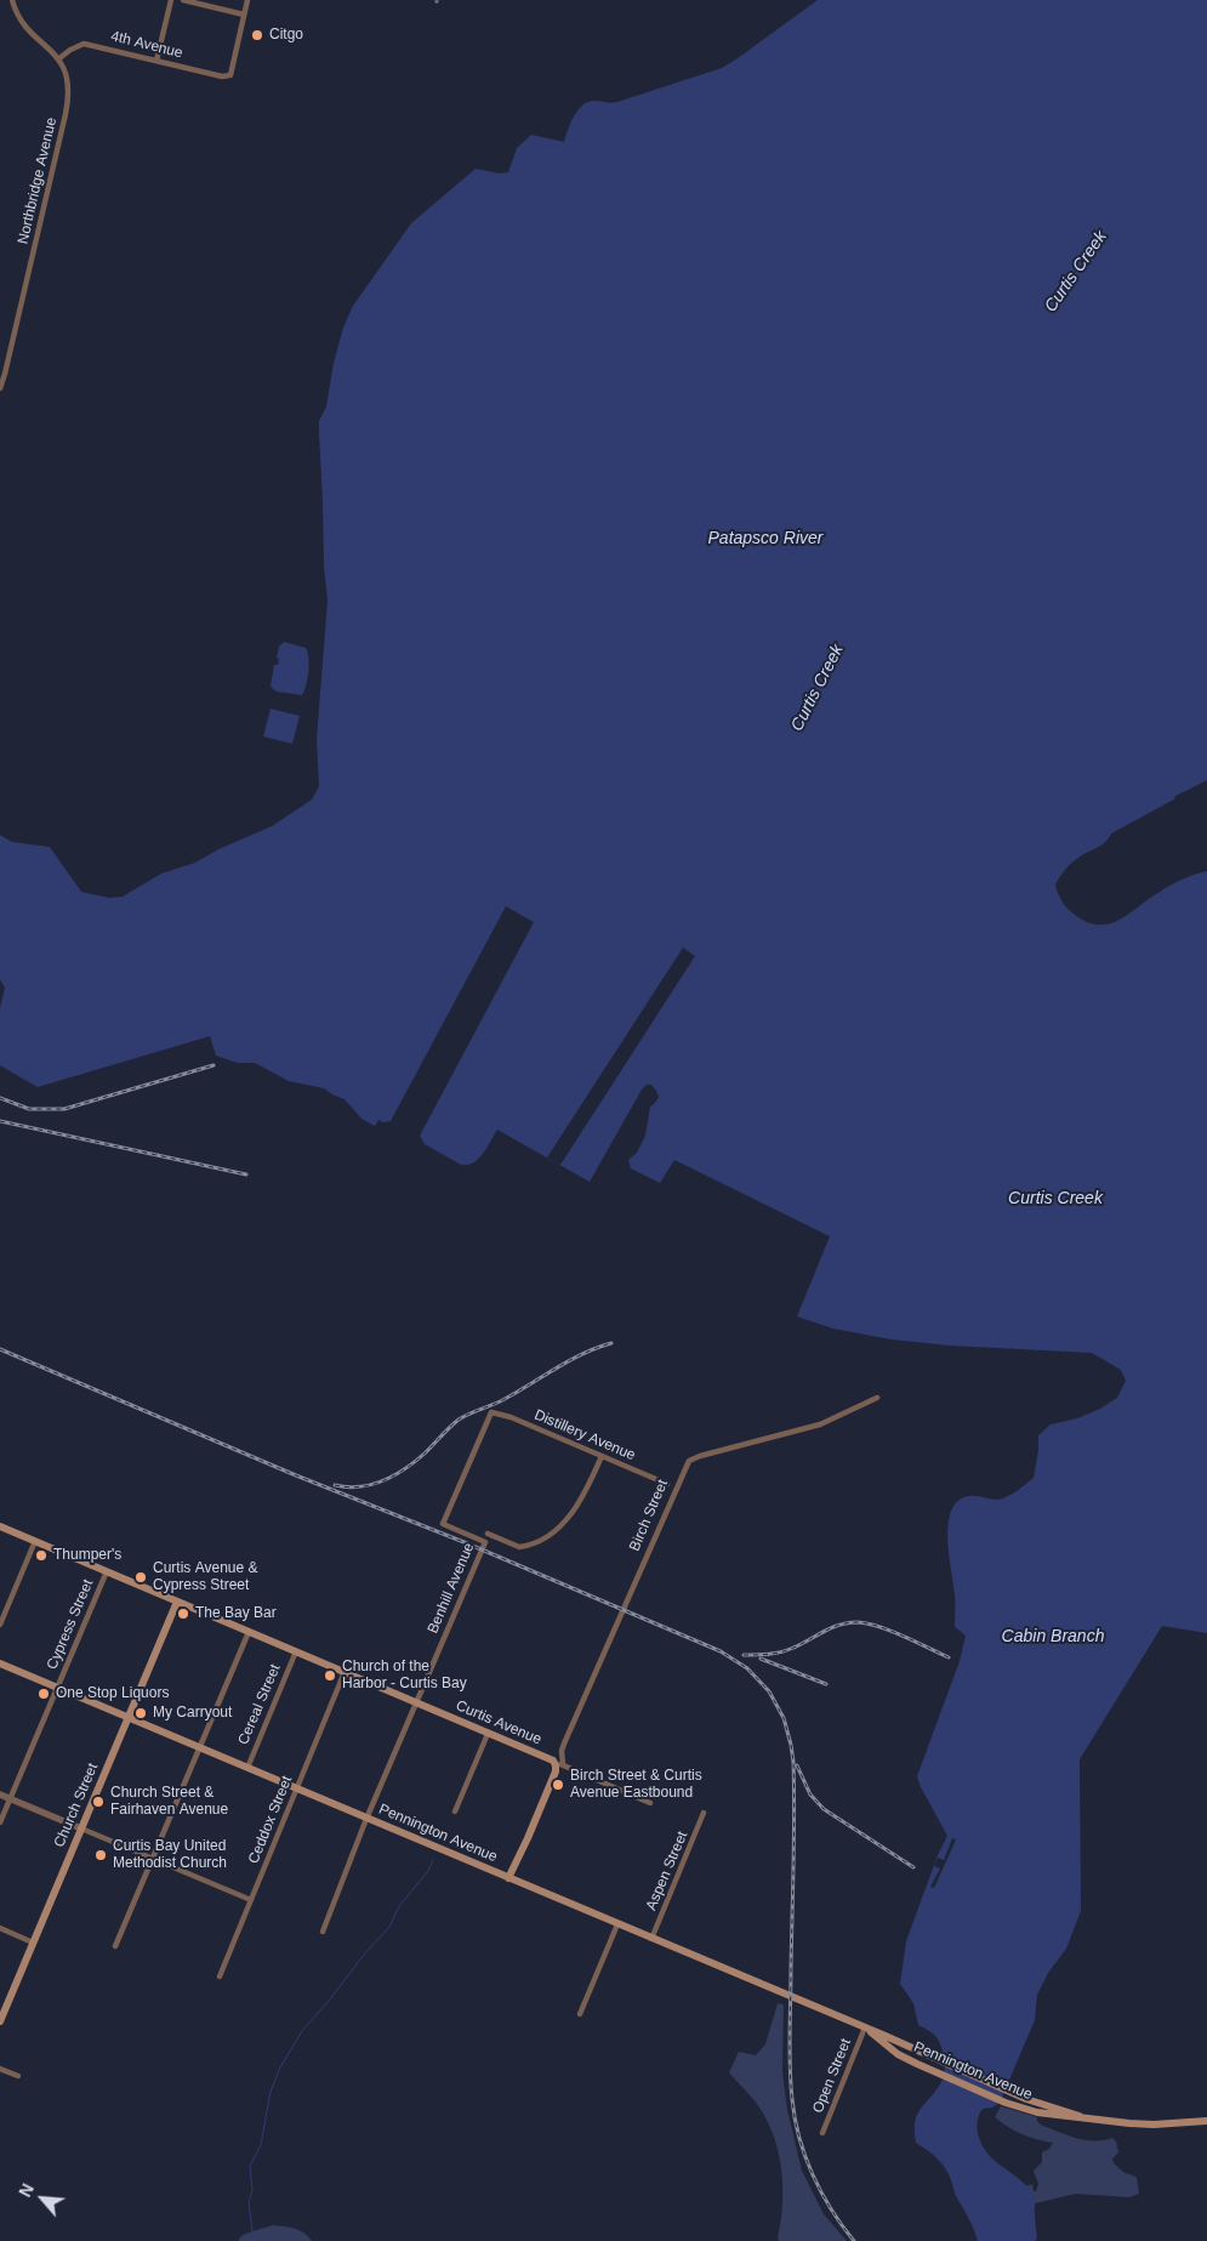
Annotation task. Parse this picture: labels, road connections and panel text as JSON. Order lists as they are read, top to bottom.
{
  "streets": {
    "main road": [
      "Birch Street",
      "Curtis Avenue",
      "Church Street",
      "Pennington Avenue"
    ],
    "street": [
      "4th Avenue",
      "Northbridge Avenue",
      "Distillery Avenue",
      "Benhill Avenue",
      "Cypress Street",
      "Cereal Street",
      "Ceddox Street",
      "Aspen Street",
      "Open Street"
    ]
  },
  "crossings": [
    ["4th Avenue", "Northbridge Avenue"],
    ["Distillery Avenue", "Benhill Avenue"],
    ["Birch Street", "Curtis Avenue"],
    ["Birch Street", "Pennington Avenue"],
    ["Benhill Avenue", "Curtis Avenue"],
    ["Benhill Avenue", "Pennington Avenue"],
    ["Cypress Street", "Curtis Avenue"],
    ["Cypress Street", "Pennington Avenue"],
    ["Cereal Street", "Curtis Avenue"],
    ["Cereal Street", "Pennington Avenue"],
    ["Curtis Avenue", "Church Street"],
    ["Curtis Avenue", "Ceddox Street"],
    ["Church Street", "Pennington Avenue"],
    ["Ceddox Street", "Pennington Avenue"],
    ["Pennington Avenue", "Aspen Street"],
    ["Pennington Avenue", "Open Street"]
  ],
  "water": ["Curtis Creek", "Patapsco River", "Cabin Branch"],
  "places": [
    "Citgo",
    "Thumper's",
    "Curtis Avenue & Cypress Street",
    "The Bay Bar",
    "Church of the Harbor - Curtis Bay",
    "One Stop Liquors",
    "My Carryout",
    "Birch Street & Curtis Avenue Eastbound",
    "Church Street & Fairhaven Avenue",
    "Curtis Bay United Methodist Church"
  ],
  "north": "top left"
}
